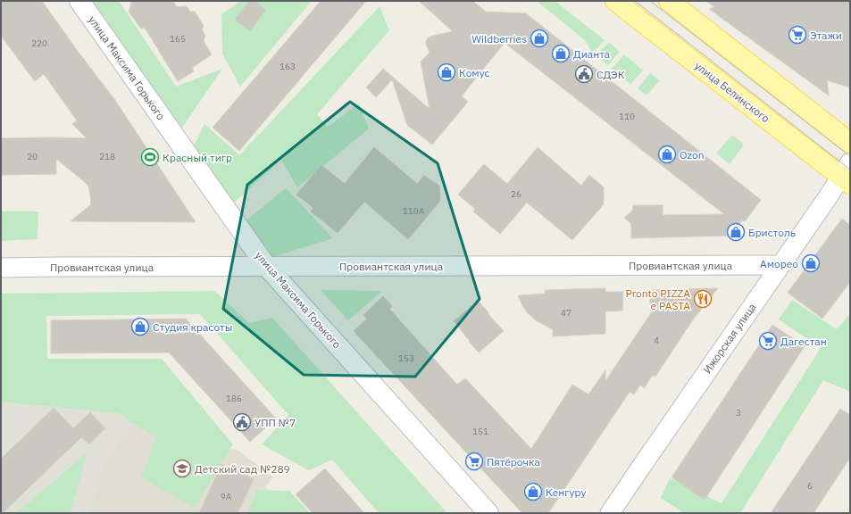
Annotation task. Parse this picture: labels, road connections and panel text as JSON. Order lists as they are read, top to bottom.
{
  "streets": {
    "main road": ["улица Белинского"],
    "street": ["улица Максима Горького", "Провиантская улица", "Ижорская улица"]
  },
  "crossings": [
    ["улица Максима Горького", "Провиантская улица"],
    ["улица Белинского", "Ижорская улица"],
    ["Провиантская улица", "Ижорская улица"]
  ],
  "places": {
    "supermarket": ["Этажи", "Дагестан", "Пятёрочка"],
    "shop": [
      "Wildberries",
      "Дианта",
      "Комус",
      "Ozon",
      "Бристоль",
      "Аморео",
      "Студия красоты",
      "Кенгуру"
    ],
    "public building": ["СДЭК", "УПП №7"],
    "sports": ["Красный тигр"],
    "restaurant": ["Pronto PIZZA e PASTA"],
    "school or university": ["Детский сад №289"]
  },
  "house_numbers": [
    "165",
    "220",
    "163",
    "110",
    "20",
    "218",
    "26",
    "110А",
    "47",
    "4",
    "153",
    "186",
    "3",
    "151",
    "6",
    "9А"
  ]
}
